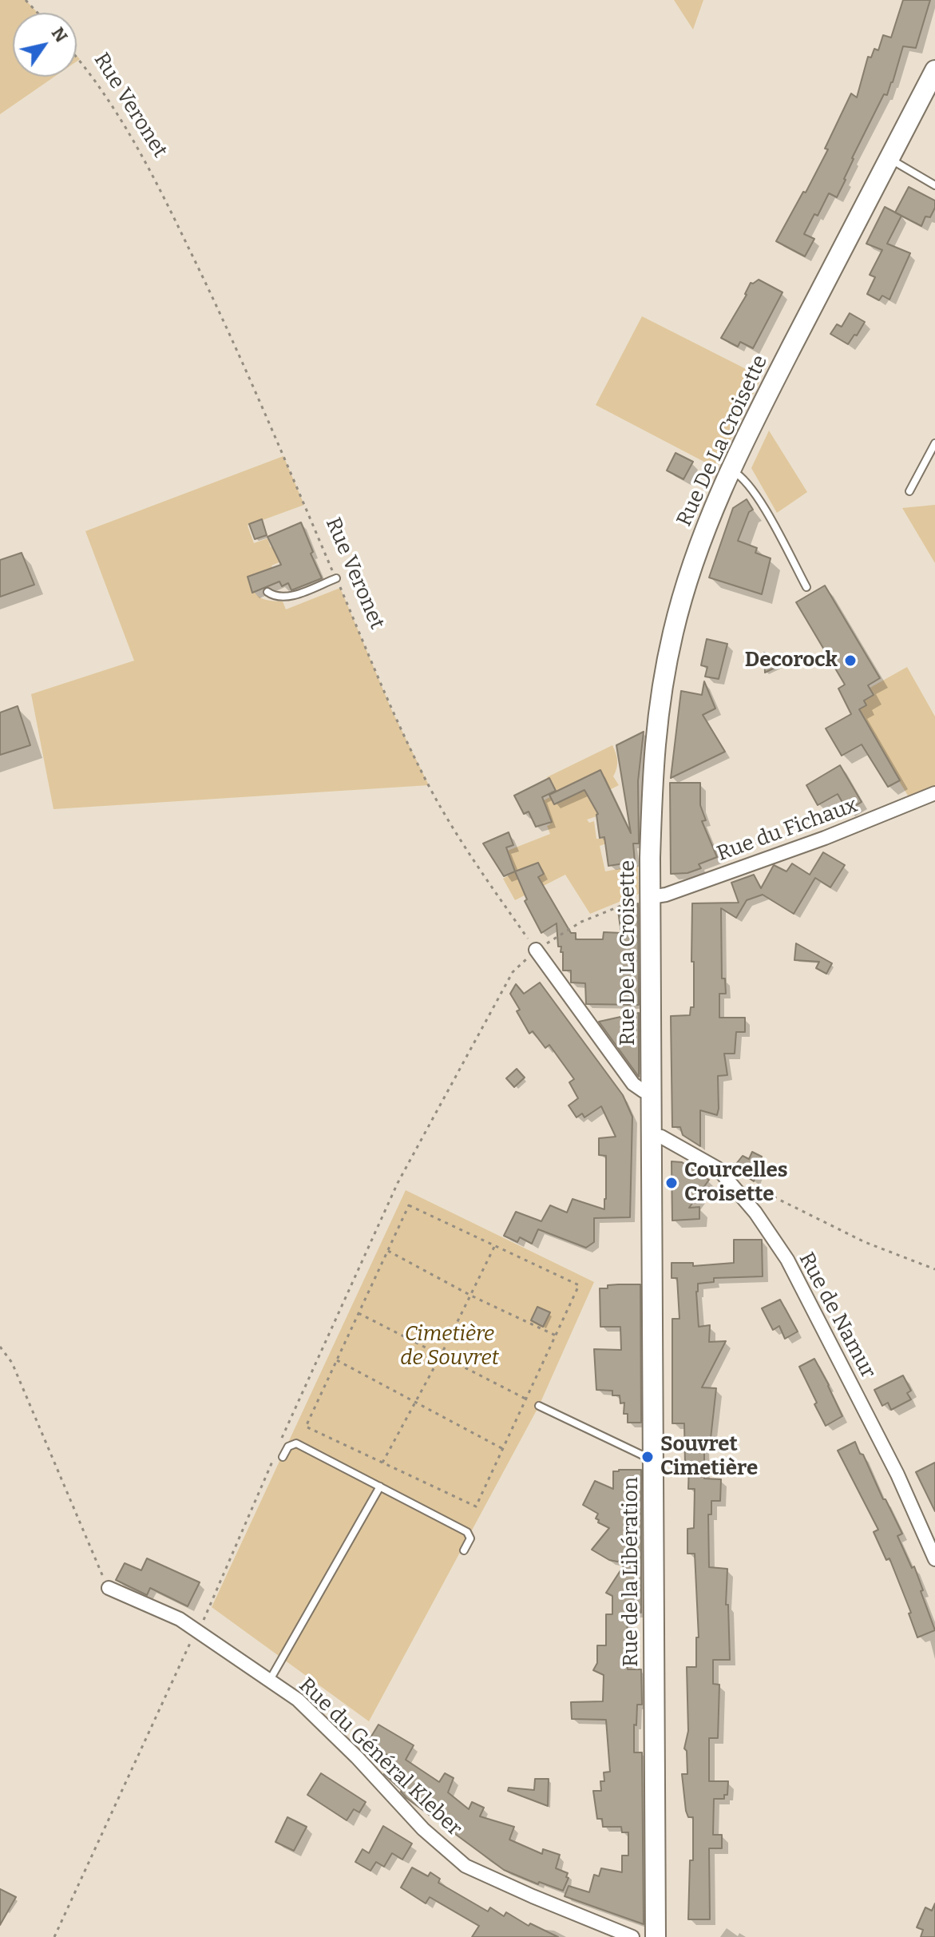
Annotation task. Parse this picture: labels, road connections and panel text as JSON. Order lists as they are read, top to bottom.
{
  "streets": {
    "main road": ["Rue De La Croisette", "Rue de la Libération"],
    "street": ["Rue du Fichaux", "Rue de Namur", "Rue du Général Kleber"],
    "path": ["Rue Veronet"]
  },
  "crossings": [
    ["Rue De La Croisette", "Rue du Fichaux"],
    ["Rue De La Croisette", "Rue de la Libération"],
    ["Rue de Namur", "Rue de la Libération"]
  ],
  "parks": ["Cimetière de Souvret"],
  "places": ["Decorock", "Courcelles Croisette", "Souvret Cimetière"],
  "north": "top right"
}
